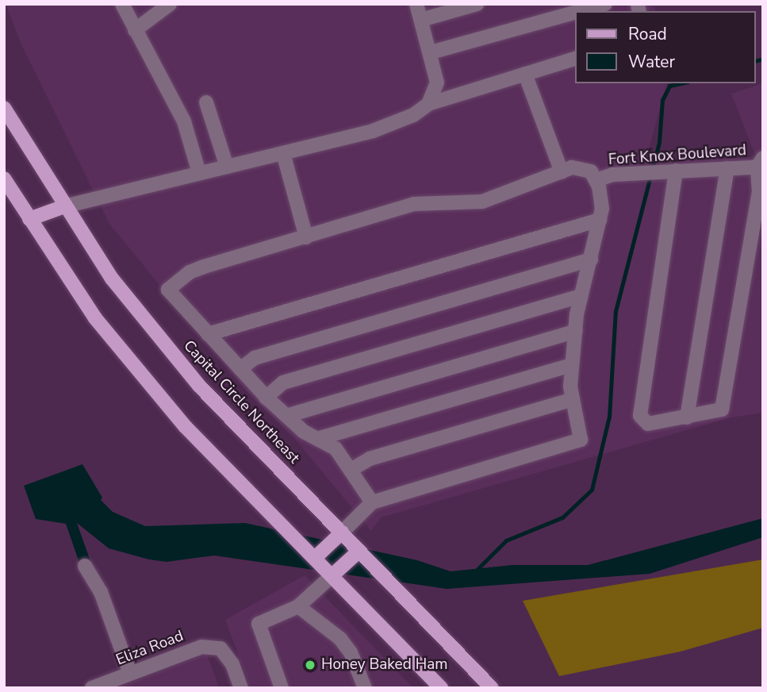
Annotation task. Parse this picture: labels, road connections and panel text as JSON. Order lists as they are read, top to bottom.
{
  "streets": {
    "main road": ["Capital Circle Northeast"],
    "street": ["Fort Knox Boulevard", "Eliza Road"]
  },
  "places": ["Honey Baked Ham"],
  "legend": ["Road", "Water"]
}
